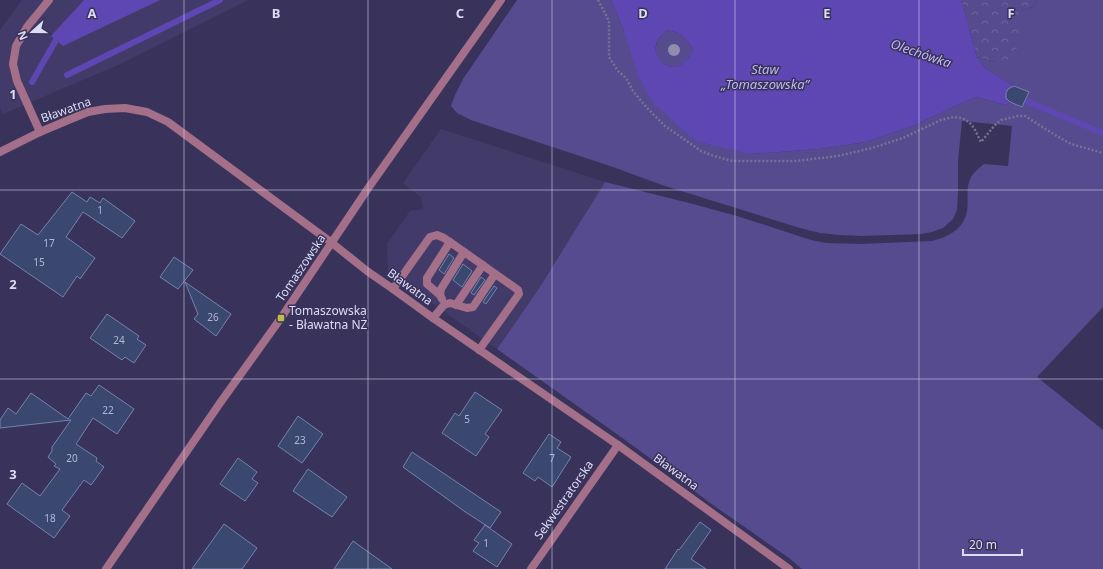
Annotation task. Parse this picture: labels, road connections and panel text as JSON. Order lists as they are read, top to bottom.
{
  "streets": {
    "street": ["Bławatna", "Tomaszowska", "Sekwestratorska"]
  },
  "crossings": [
    ["Bławatna", "Tomaszowska"],
    ["Bławatna", "Sekwestratorska"]
  ],
  "water": ["Olechówka", "Staw „Tomaszowska”"],
  "places": {
    "transit": ["Tomaszowska - Bławatna NŻ"]
  },
  "house_numbers": [
    "1",
    "17",
    "15",
    "26",
    "24",
    "22",
    "5",
    "23",
    "20",
    "7",
    "18",
    "1"
  ],
  "scale_bar": "20 m",
  "north": "left",
  "grid": {
    "columns": [
      "A",
      "B",
      "C",
      "D",
      "E",
      "F"
    ],
    "rows": ["1", "2", "3"]
  }
}
